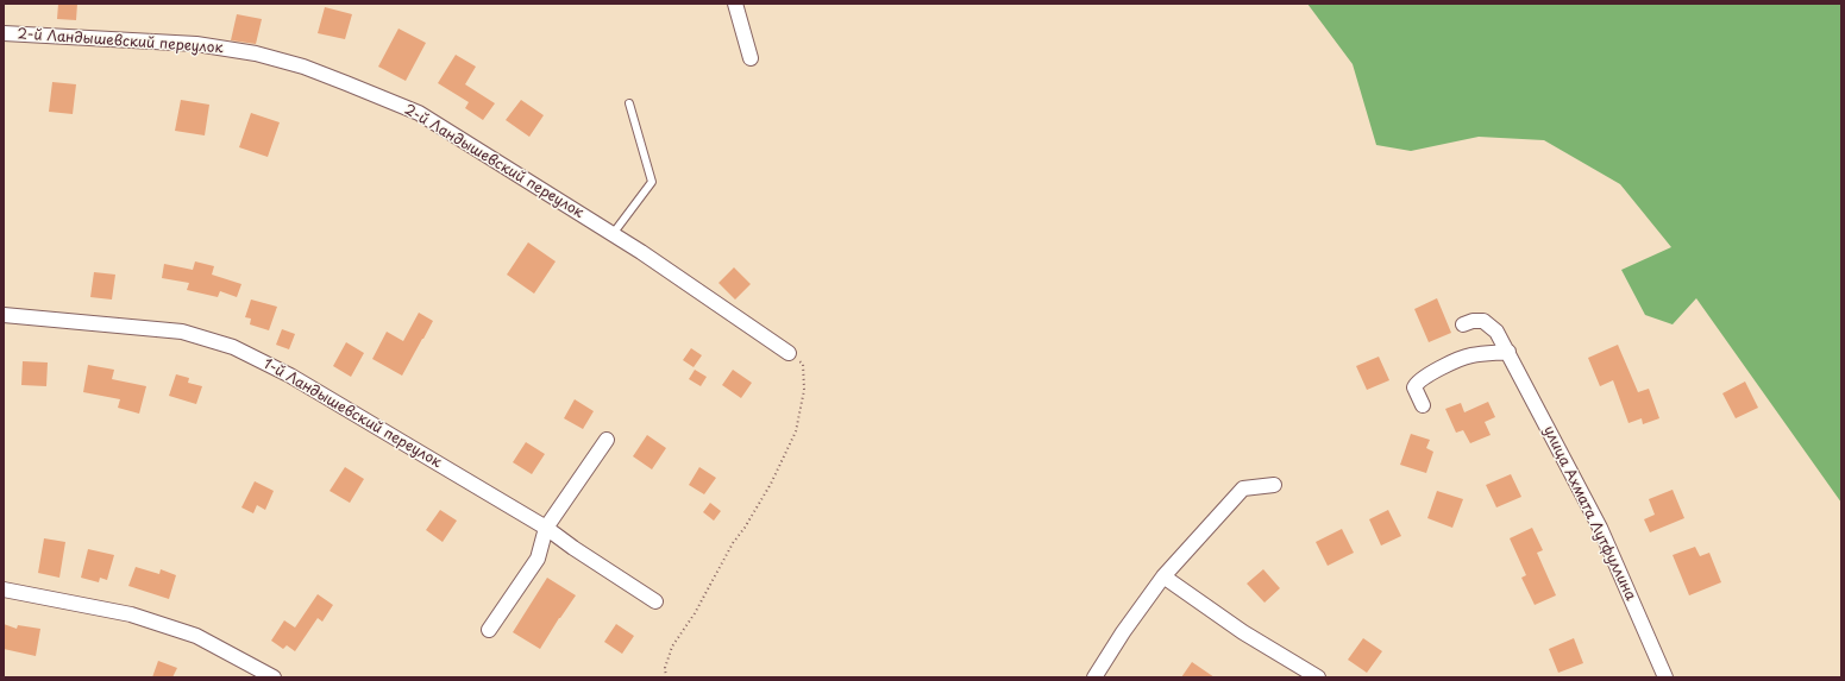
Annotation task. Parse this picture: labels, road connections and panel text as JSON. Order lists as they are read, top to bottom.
{
  "streets": {
    "street": ["2-й Ландышевский переулок", "1-й Ландышевский переулок", "улица Ахмата Лутфуллина"]
  }
}
